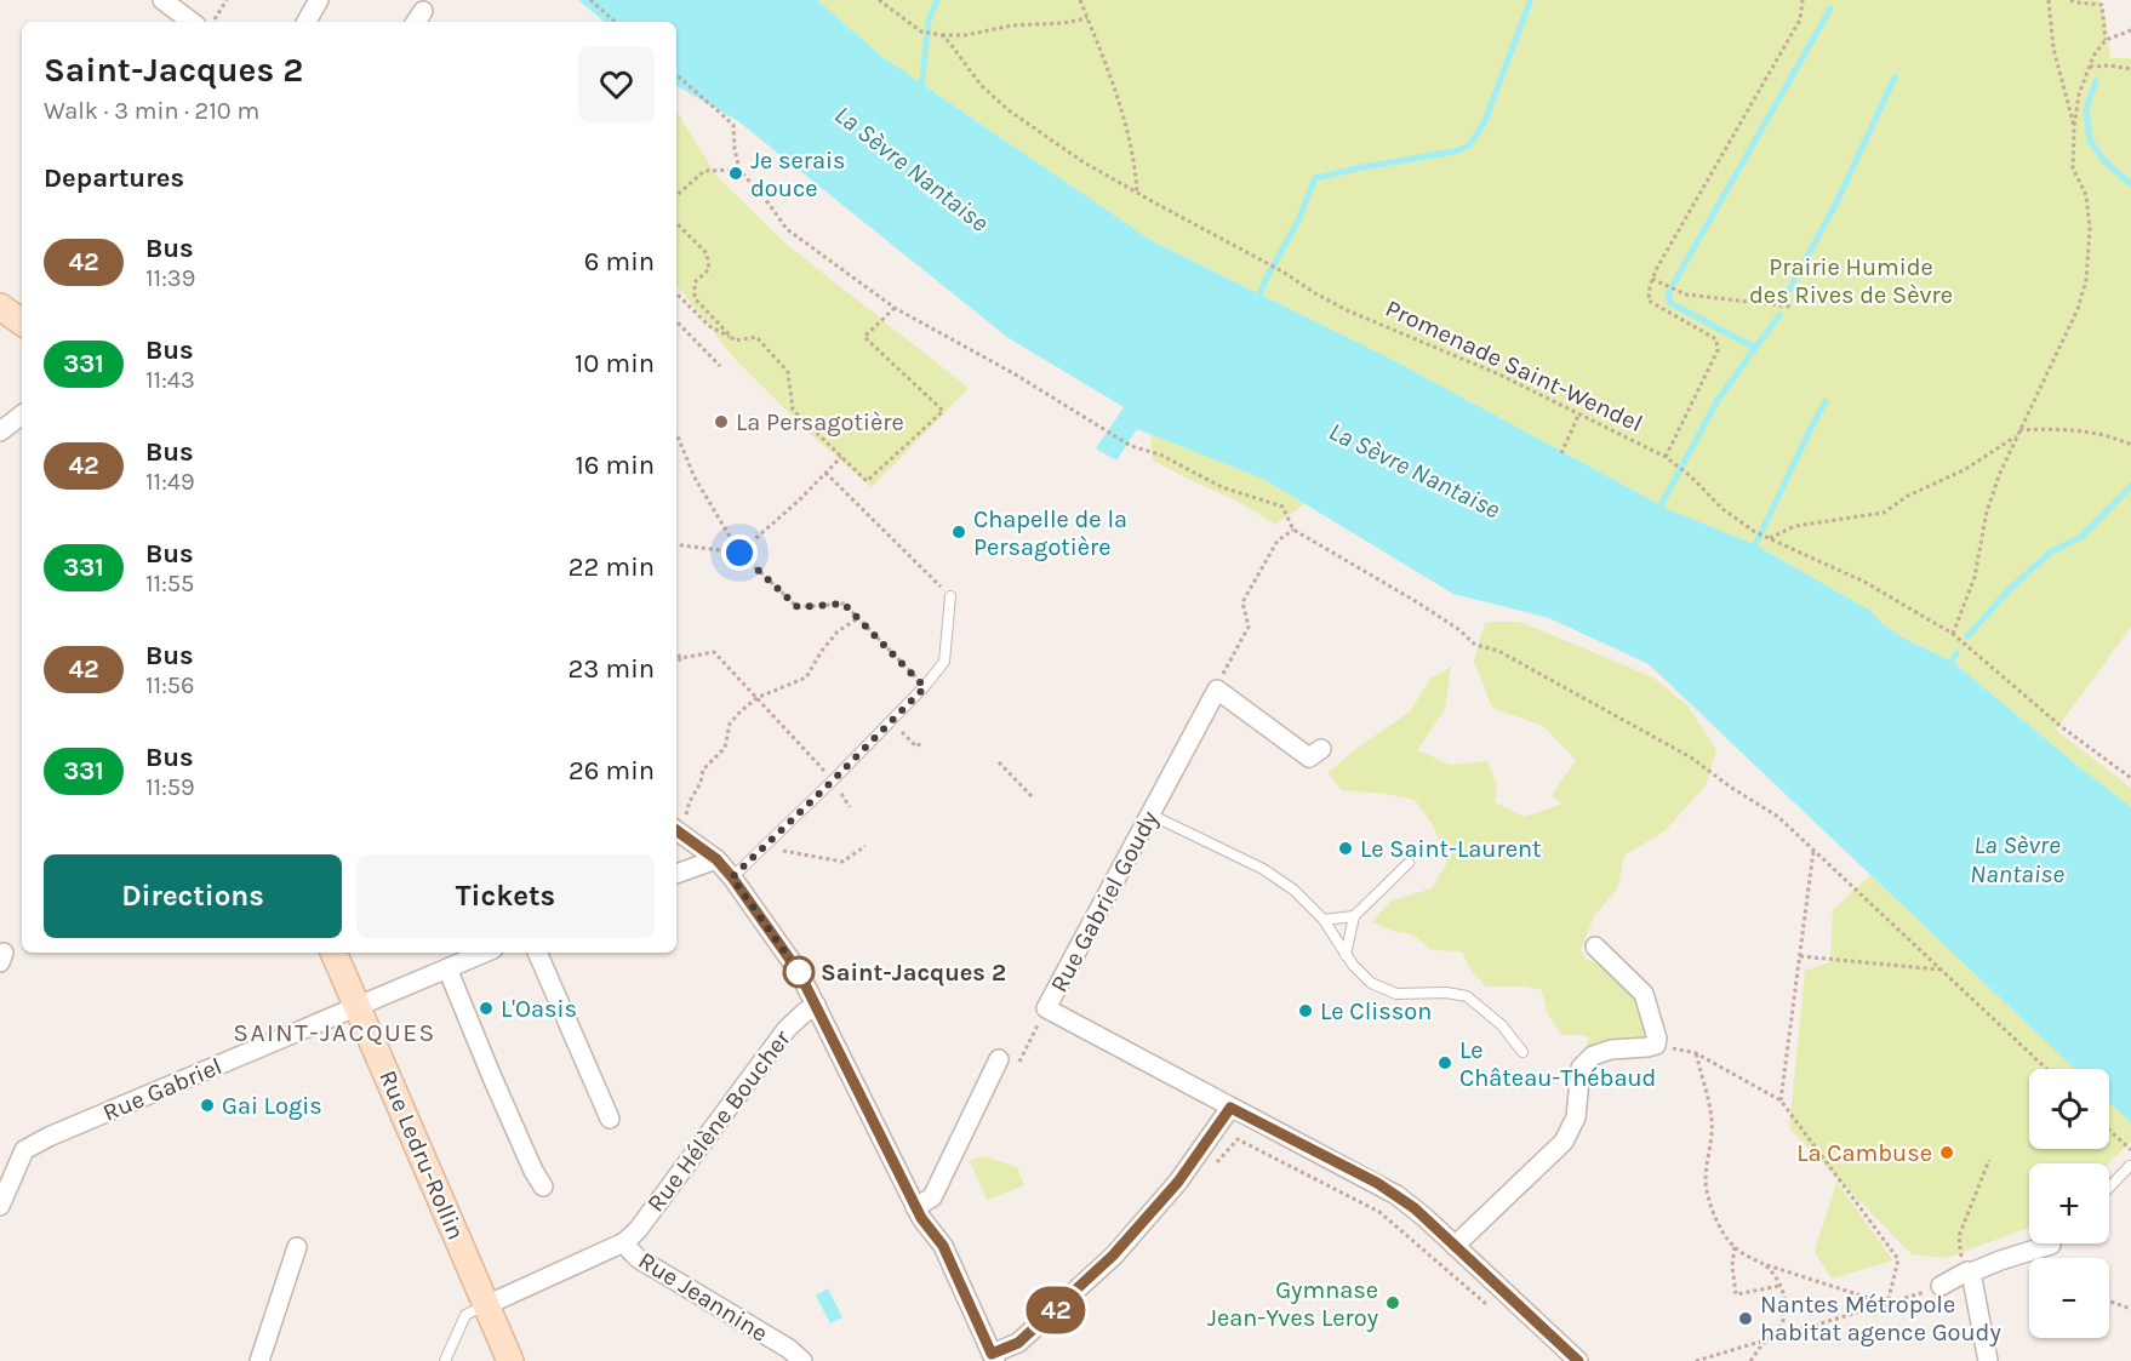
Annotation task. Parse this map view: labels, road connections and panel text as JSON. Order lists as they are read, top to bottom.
{
  "streets": {
    "main road": ["Rue Ledru-Rollin"],
    "street": [
      "Rue Gabriel Goudy",
      "Rue Gabriel",
      "Rue Hélène Boucher",
      "Rue Jeannine"
    ],
    "path": ["Promenade Saint-Wendel"]
  },
  "crossings": [
    ["Rue Gabriel", "Rue Ledru-Rollin"],
    ["Rue Hélène Boucher", "Rue Jeannine"],
    ["Rue Ledru-Rollin", "Rue Jeannine"]
  ],
  "districts": ["SAINT-JACQUES"],
  "water": ["La Sèvre Nantaise"],
  "parks": ["Prairie Humide des Rives de Sèvre"],
  "places": [
    "Je serais douce",
    "La Persagotière",
    "Chapelle de la Persagotière",
    "Le Saint-Laurent",
    "Saint-Jacques 2",
    "L'Oasis",
    "Le Clisson",
    "Le Château-Thébaud",
    "Gai Logis",
    "La Cambuse",
    "Gymnase Jean-Yves Leroy",
    "Nantes Métropole habitat agence Goudy"
  ],
  "lines": ["bus line 42"],
  "page": {
    "on_map": "42",
    "heading": [
      ["Saint-Jacques 2", "Walk · 3 min · 210 m"],
      "Departures"
    ],
    "list": [
      {
        "mark": "42",
        "name": "Bus",
        "note": "11:39",
        "value": "6 min"
      },
      {
        "mark": "331",
        "name": "Bus",
        "note": "11:43",
        "value": "10 min"
      },
      {
        "mark": "42",
        "name": "Bus",
        "note": "11:49",
        "value": "16 min"
      },
      {
        "mark": "331",
        "name": "Bus",
        "note": "11:55",
        "value": "22 min"
      },
      {
        "mark": "42",
        "name": "Bus",
        "note": "11:56",
        "value": "23 min"
      },
      {
        "mark": "331",
        "name": "Bus",
        "note": "11:59",
        "value": "26 min"
      }
    ],
    "buttons": ["Directions", "Tickets"],
    "map_buttons": ["+", "−"]
  }
}
